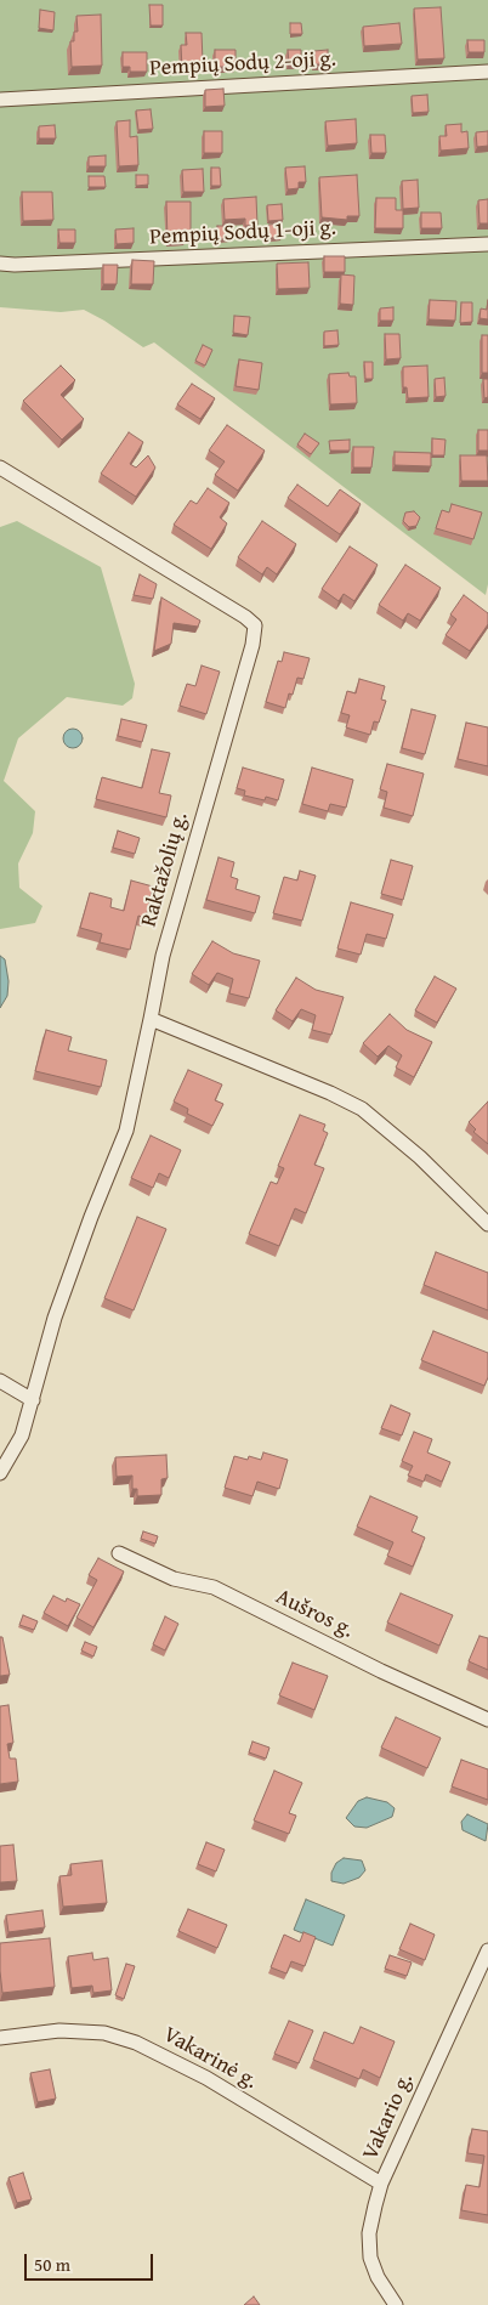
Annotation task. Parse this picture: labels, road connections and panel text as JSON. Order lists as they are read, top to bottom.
{
  "streets": {
    "street": [
      "Pempių Sodų 2-oji g.",
      "Pempių Sodų 1-oji g.",
      "Raktažolių g.",
      "Aušros g.",
      "Vakarinė g.",
      "Vakario g."
    ]
  },
  "crossings": [
    ["Vakarinė g.", "Vakario g."]
  ],
  "scale_bar": "50 m"
}
